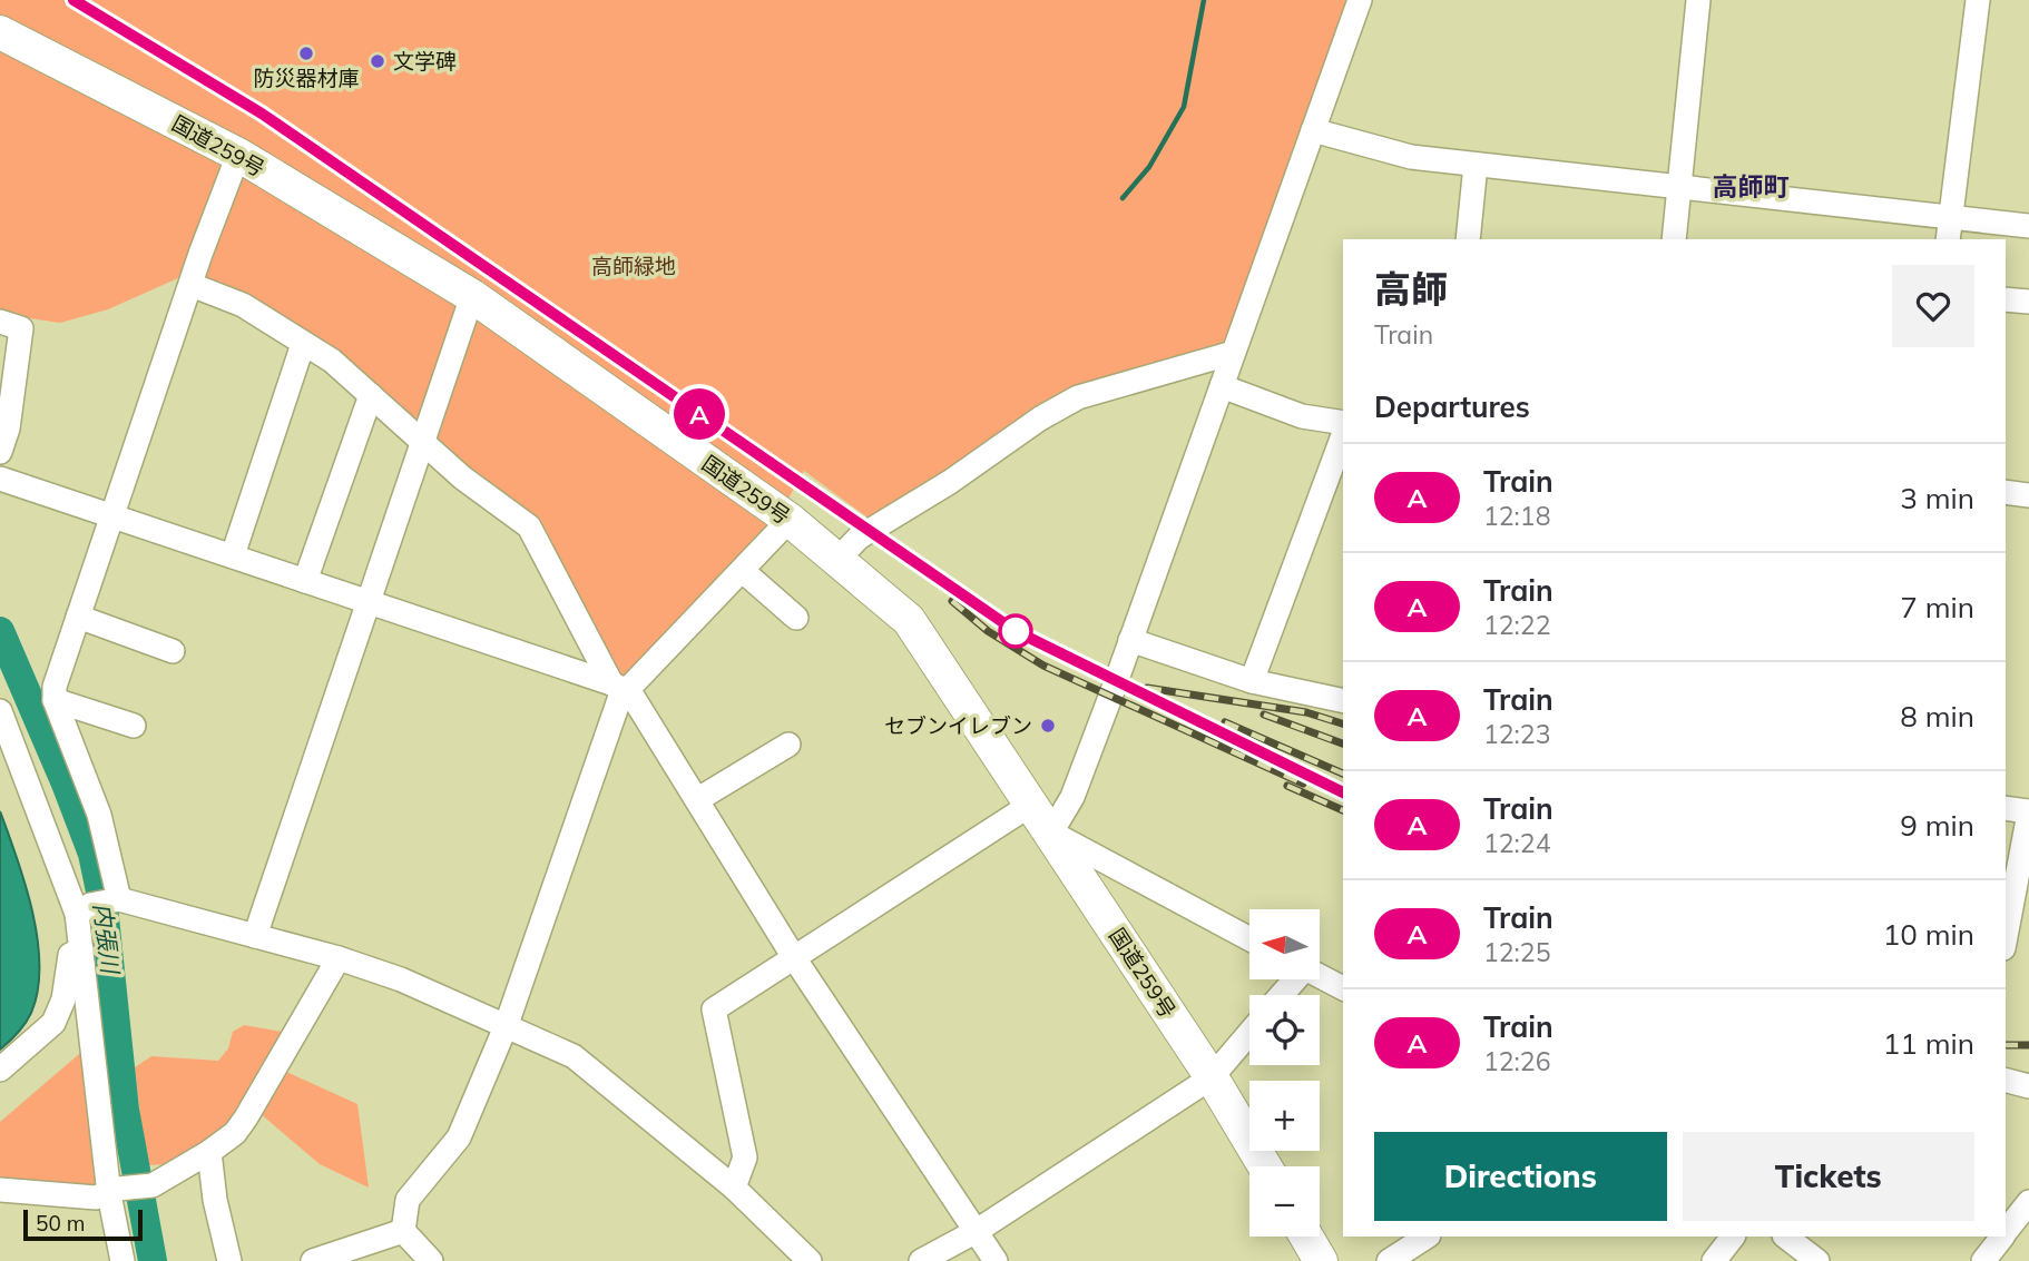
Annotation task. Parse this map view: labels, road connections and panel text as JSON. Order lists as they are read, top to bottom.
{
  "streets": {
    "highway": ["国道259号"]
  },
  "districts": ["高師町"],
  "water": ["内張川"],
  "parks": ["高師緑地"],
  "places": ["防災器材庫", "文学碑", "セブンイレブン"],
  "scale_bar": "50 m",
  "north": "left",
  "page": {
    "on_map": "A",
    "heading": [
      ["高師", "Train"],
      "Departures"
    ],
    "list": [
      {
        "mark": "A",
        "name": "Train",
        "note": "12:18",
        "value": "3 min"
      },
      {
        "mark": "A",
        "name": "Train",
        "note": "12:22",
        "value": "7 min"
      },
      {
        "mark": "A",
        "name": "Train",
        "note": "12:23",
        "value": "8 min"
      },
      {
        "mark": "A",
        "name": "Train",
        "note": "12:24",
        "value": "9 min"
      },
      {
        "mark": "A",
        "name": "Train",
        "note": "12:25",
        "value": "10 min"
      },
      {
        "mark": "A",
        "name": "Train",
        "note": "12:26",
        "value": "11 min"
      }
    ],
    "map_buttons": ["+", "−"],
    "buttons": ["Directions", "Tickets"],
    "scale": "50 m"
  }
}
